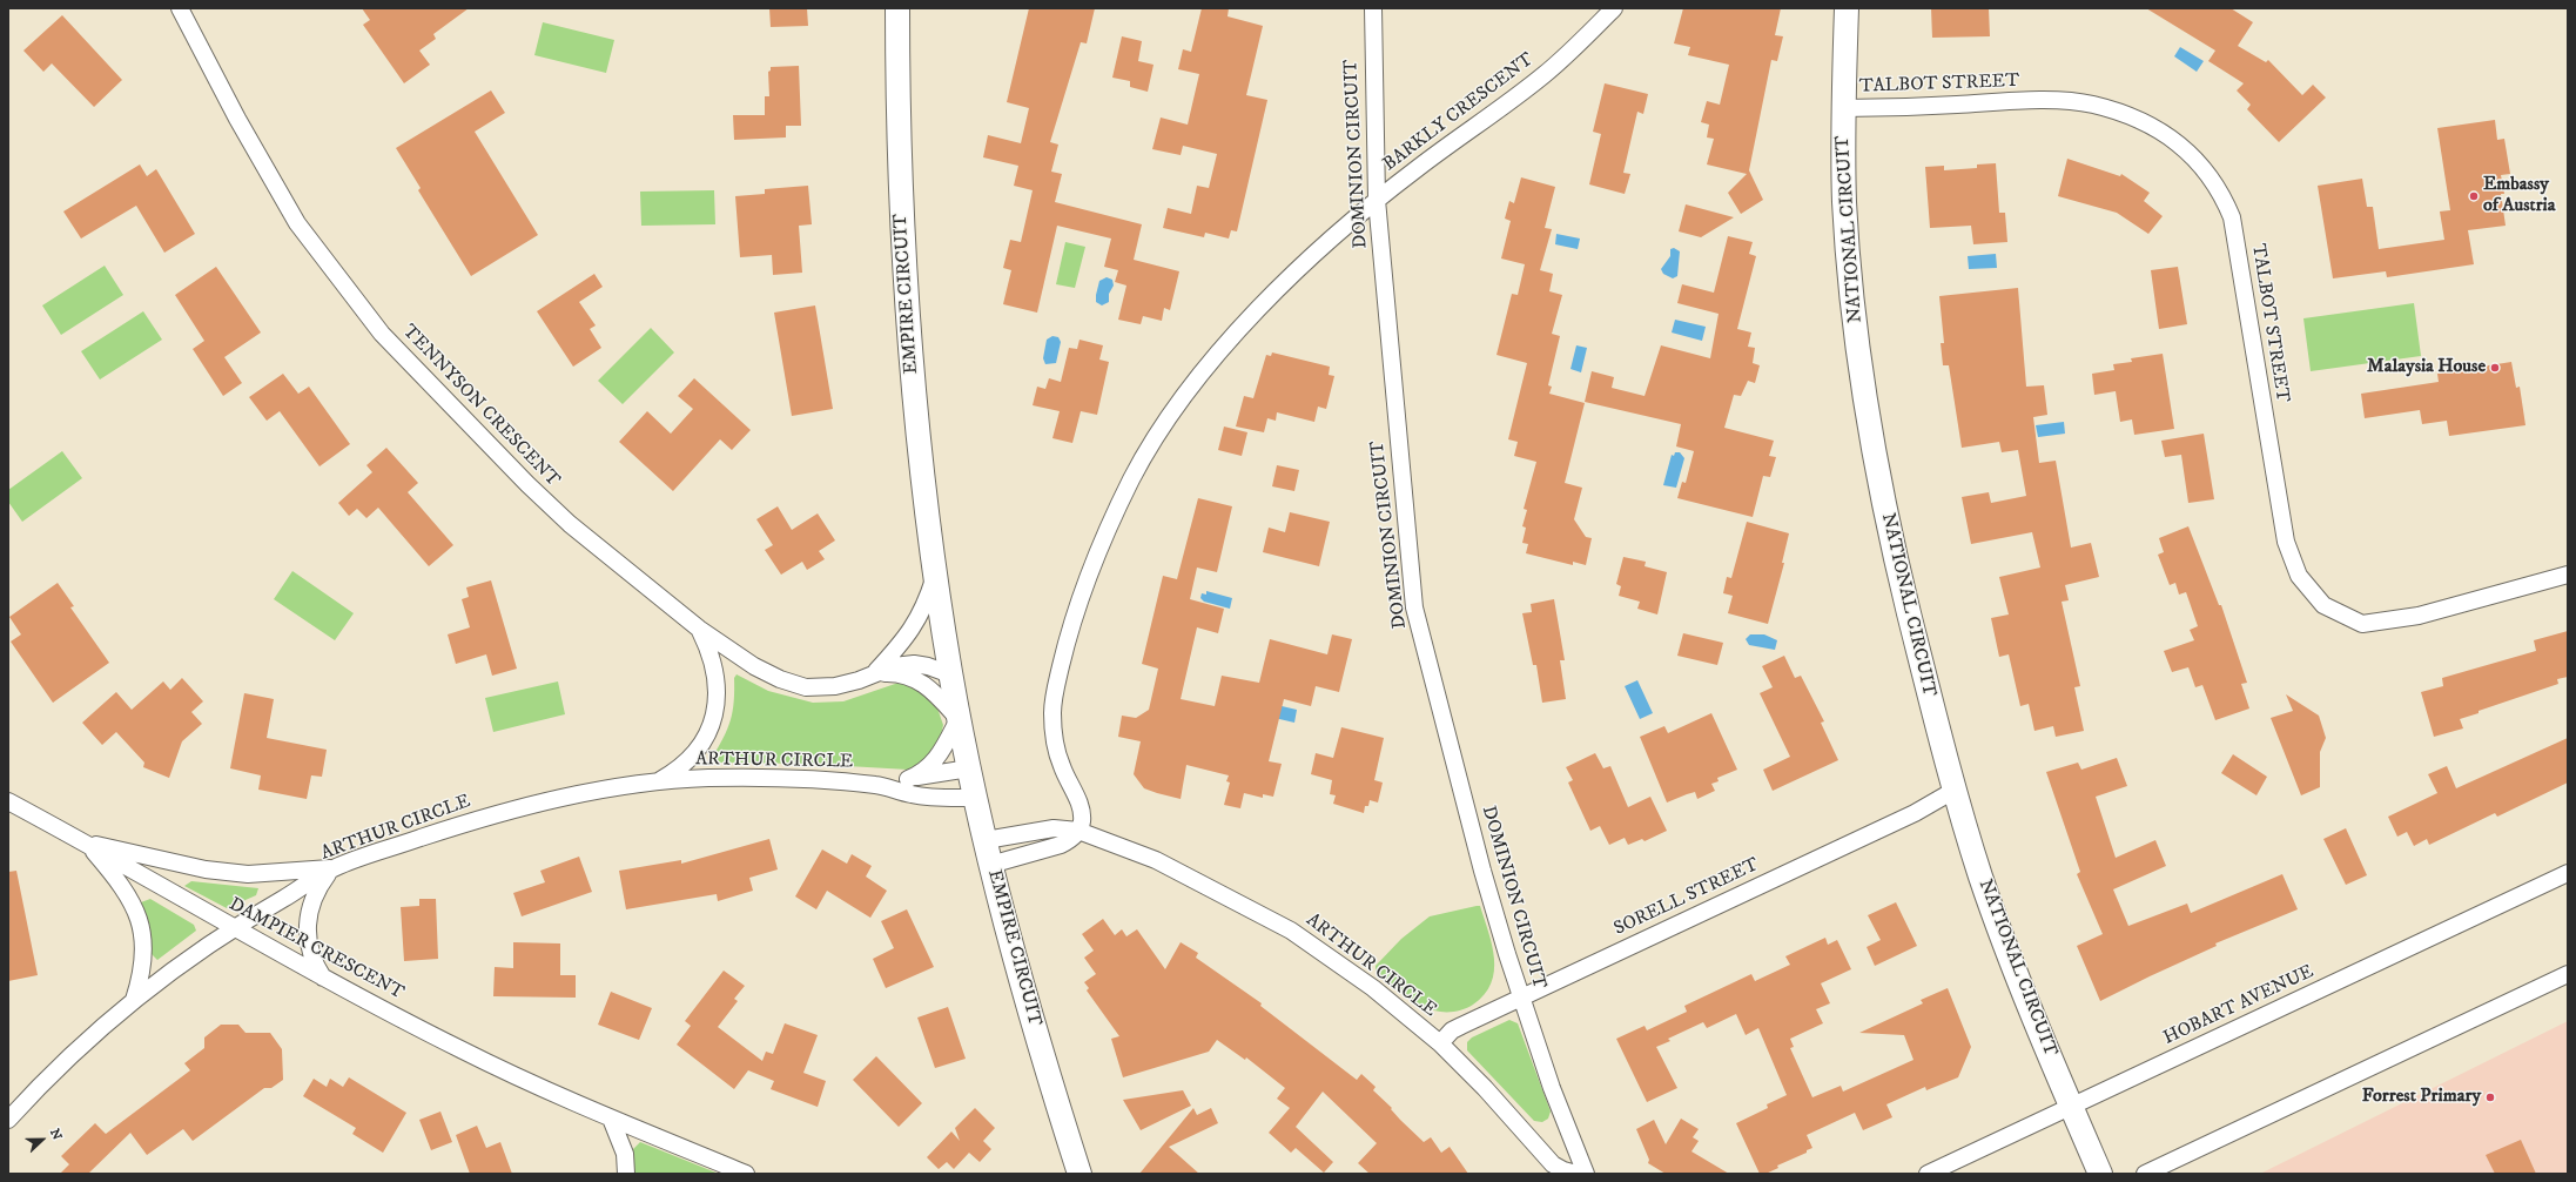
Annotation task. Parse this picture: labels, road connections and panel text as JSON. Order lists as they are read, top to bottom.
{
  "streets": {
    "street": [
      "TALBOT STREET",
      "BARKLY CRESCENT",
      "DOMINION CIRCUIT",
      "NATIONAL CIRCUIT",
      "EMPIRE CIRCUIT",
      "TENNYSON CRESCENT",
      "ARTHUR CIRCLE",
      "SORELL STREET",
      "DAMPIER CRESCENT",
      "HOBART AVENUE"
    ]
  },
  "crossings": [
    ["TALBOT STREET", "NATIONAL CIRCUIT"],
    ["BARKLY CRESCENT", "DOMINION CIRCUIT"],
    ["BARKLY CRESCENT", "ARTHUR CIRCLE"],
    ["DOMINION CIRCUIT", "SORELL STREET"],
    ["NATIONAL CIRCUIT", "SORELL STREET"],
    ["NATIONAL CIRCUIT", "HOBART AVENUE"],
    ["EMPIRE CIRCUIT", "TENNYSON CRESCENT"],
    ["EMPIRE CIRCUIT", "ARTHUR CIRCLE"],
    ["ARTHUR CIRCLE", "SORELL STREET"],
    ["ARTHUR CIRCLE", "DAMPIER CRESCENT"]
  ],
  "places": ["Embassy of Austria", "Malaysia House", "Forrest Primary"],
  "north": "right"
}
